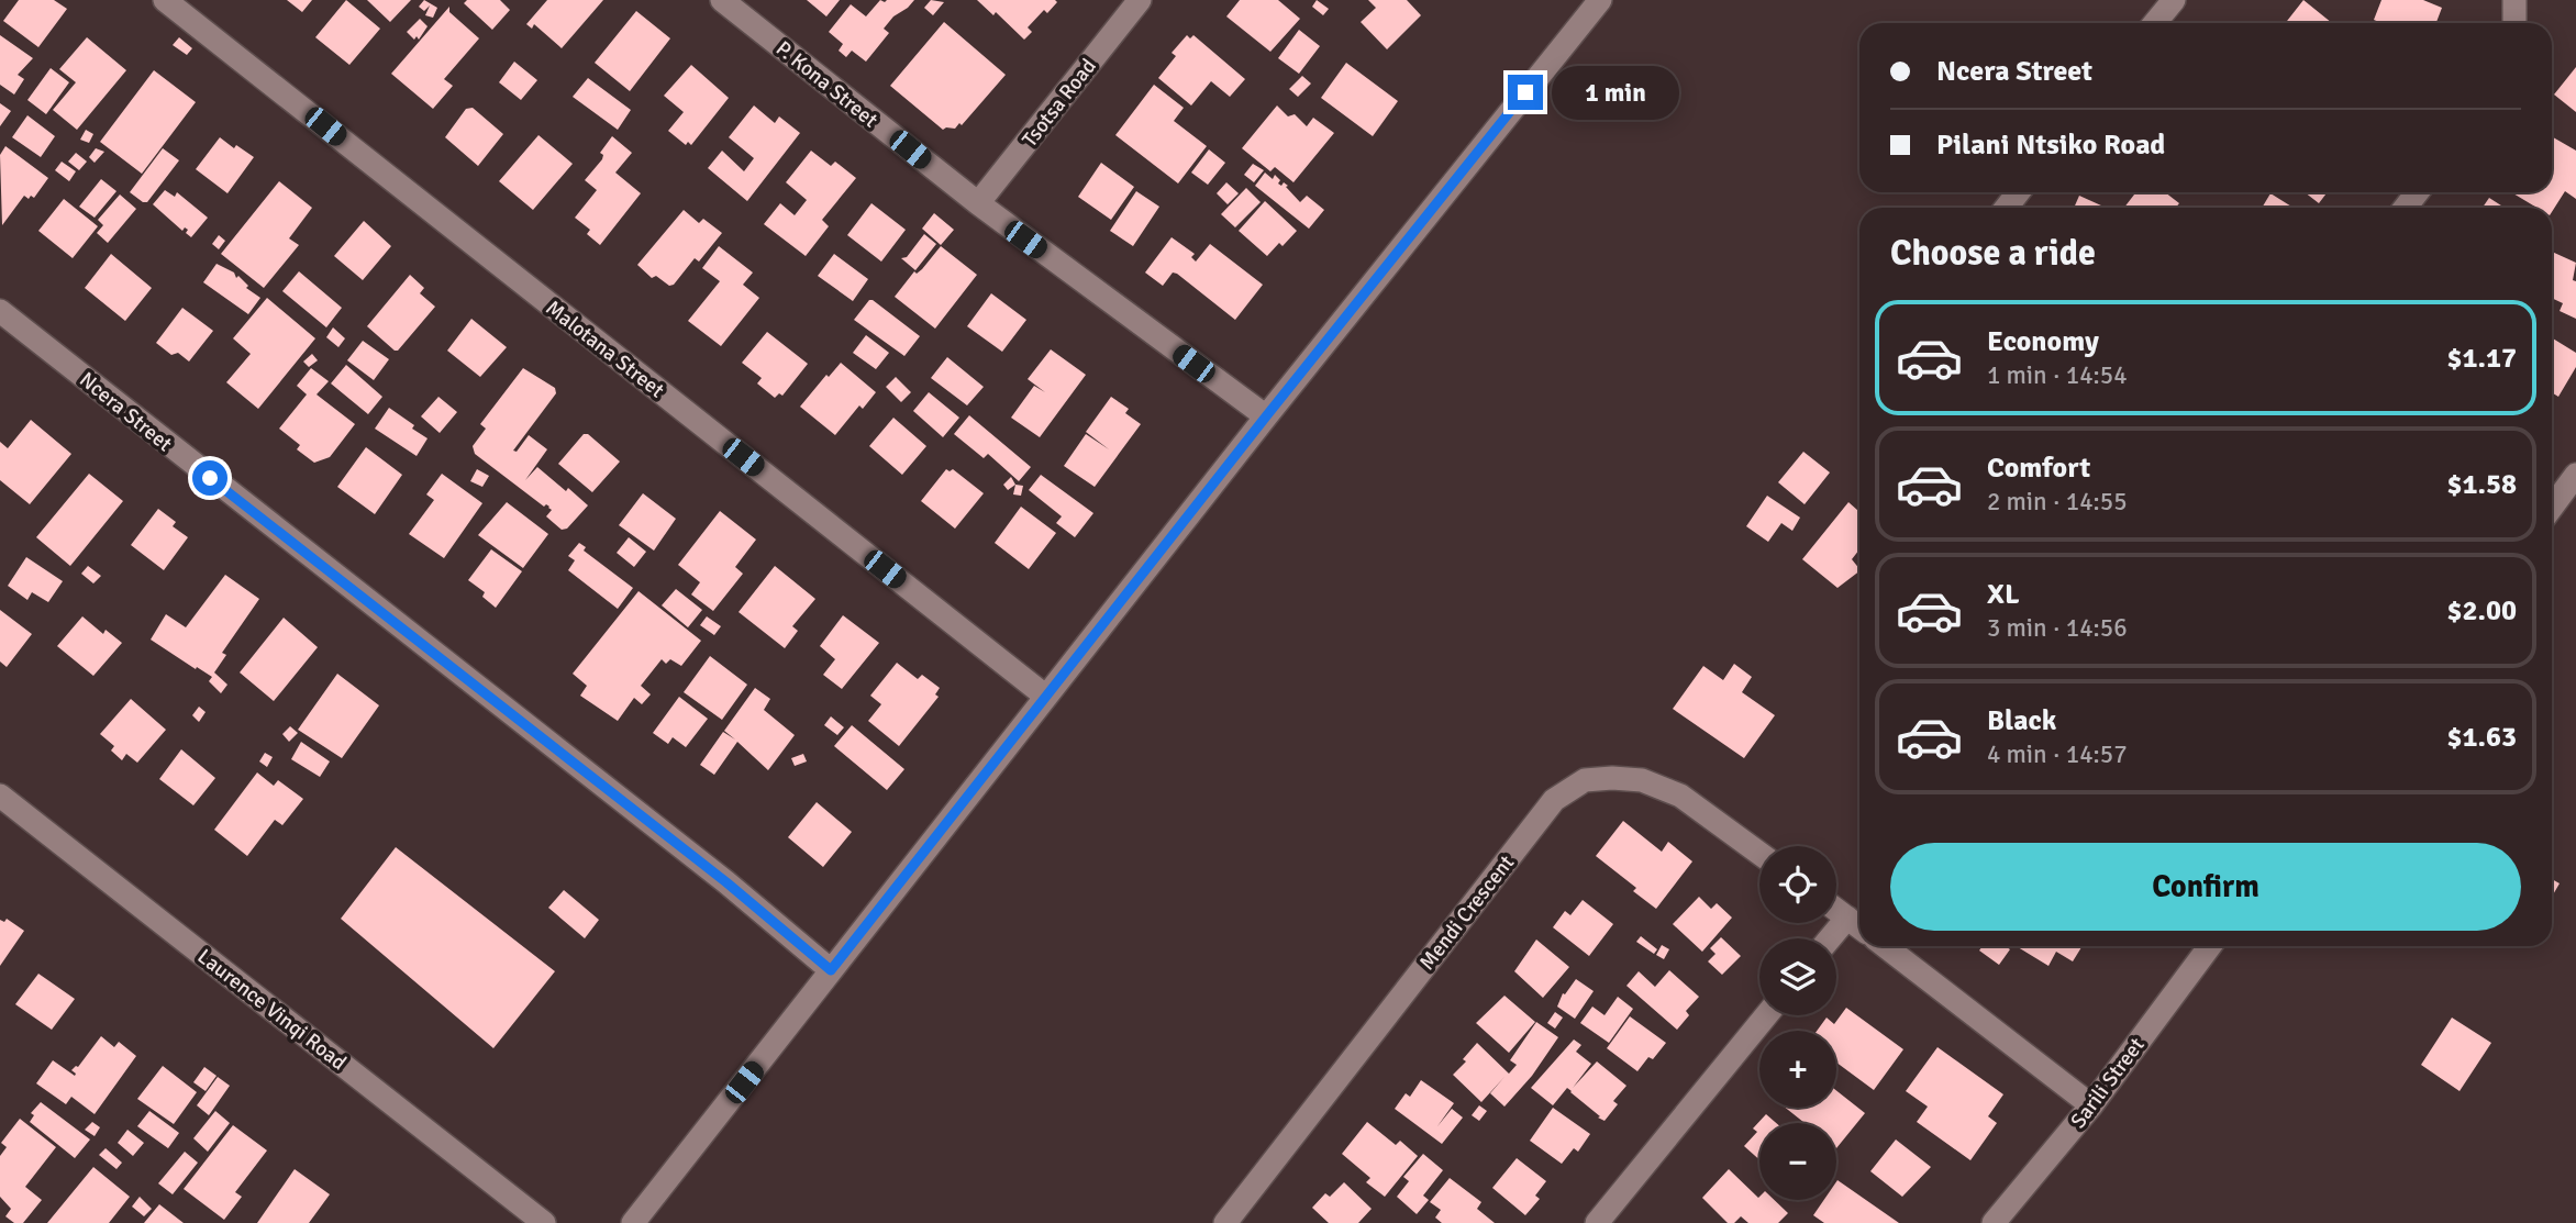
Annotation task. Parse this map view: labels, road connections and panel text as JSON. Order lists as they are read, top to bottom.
{
  "streets": {
    "street": [
      "P. Kona Street",
      "Tsotsa Road",
      "Malotana Street",
      "Ncera Street",
      "Mendi Crescent",
      "Laurence Vinqi Road",
      "Sarili Street"
    ]
  },
  "crossings": [
    ["P. Kona Street", "Tsotsa Road"]
  ],
  "page": {
    "banner": ["Ncera Street", "Pilani Ntsiko Road"],
    "bubble": "1 min",
    "heading": "Choose a ride",
    "list": [
      {
        "name": "Economy",
        "note": "1 min · 14:54",
        "value": "$1.17"
      },
      {
        "name": "Comfort",
        "note": "2 min · 14:55",
        "value": "$1.58"
      },
      {
        "name": "XL",
        "note": "3 min · 14:56",
        "value": "$2.00"
      },
      {
        "name": "Black",
        "note": "4 min · 14:57",
        "value": "$1.63"
      }
    ],
    "buttons": "Confirm",
    "map_buttons": ["+", "−"]
  }
}
